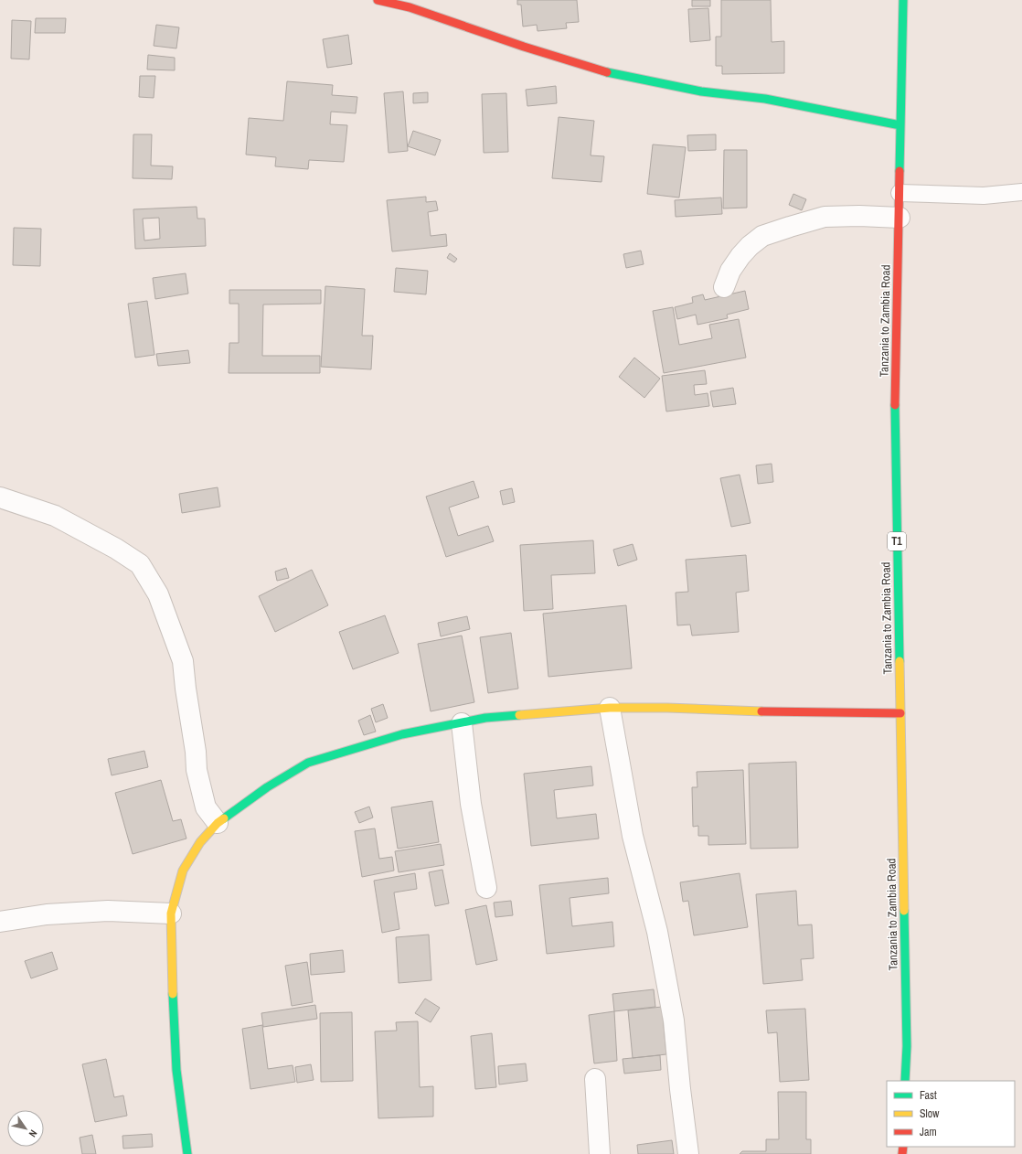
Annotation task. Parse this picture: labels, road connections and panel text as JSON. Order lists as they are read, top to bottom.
{
  "streets": {
    "main road": ["Tanzania to Zambia Road", "T1"]
  },
  "legend": ["Fast", "Slow", "Jam"],
  "north": "bottom right"
}
